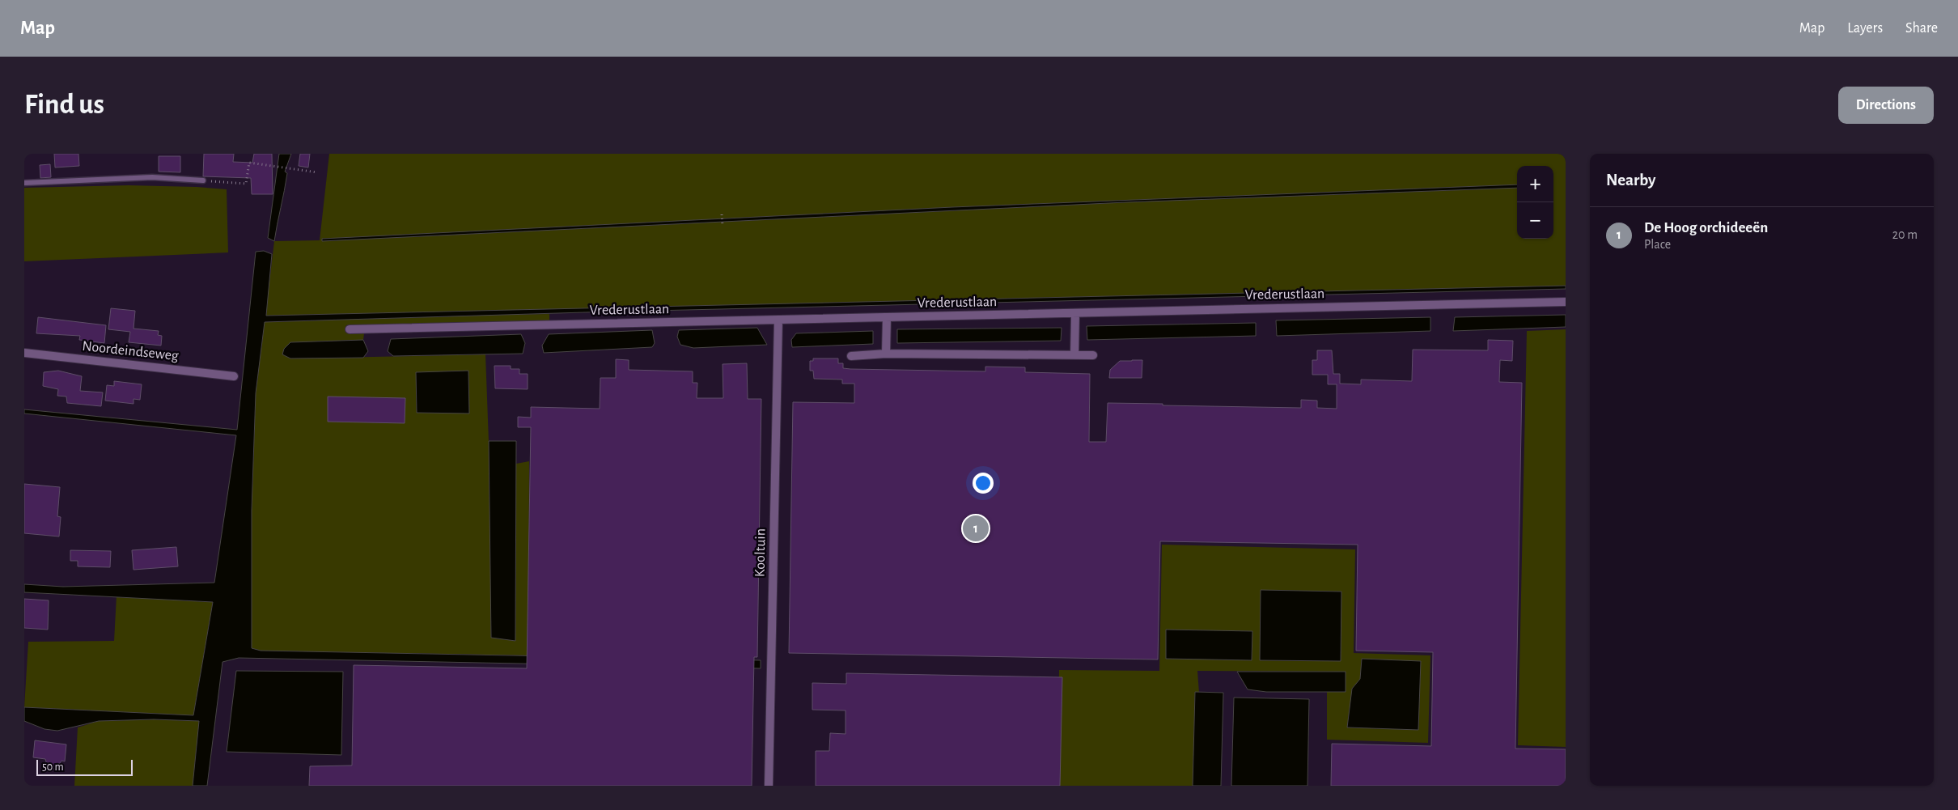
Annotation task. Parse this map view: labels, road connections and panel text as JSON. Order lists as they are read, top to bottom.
{
  "streets": {
    "street": ["Vrederustlaan", "Noordeindseweg", "Kooltuin"]
  },
  "crossings": [
    ["Vrederustlaan", "Kooltuin"]
  ],
  "scale_bar": "50 m",
  "page": {
    "header": "Map",
    "nav": ["Map", "Layers", "Share"],
    "buttons": "Directions",
    "title": "Find us",
    "heading": "Nearby",
    "map_buttons": ["+", "−"],
    "list": [
      {
        "mark": "1",
        "name": "De Hoog orchideeën",
        "note": "Place",
        "value": "20 m"
      }
    ],
    "pins": "1",
    "scale": "50 m"
  }
}
